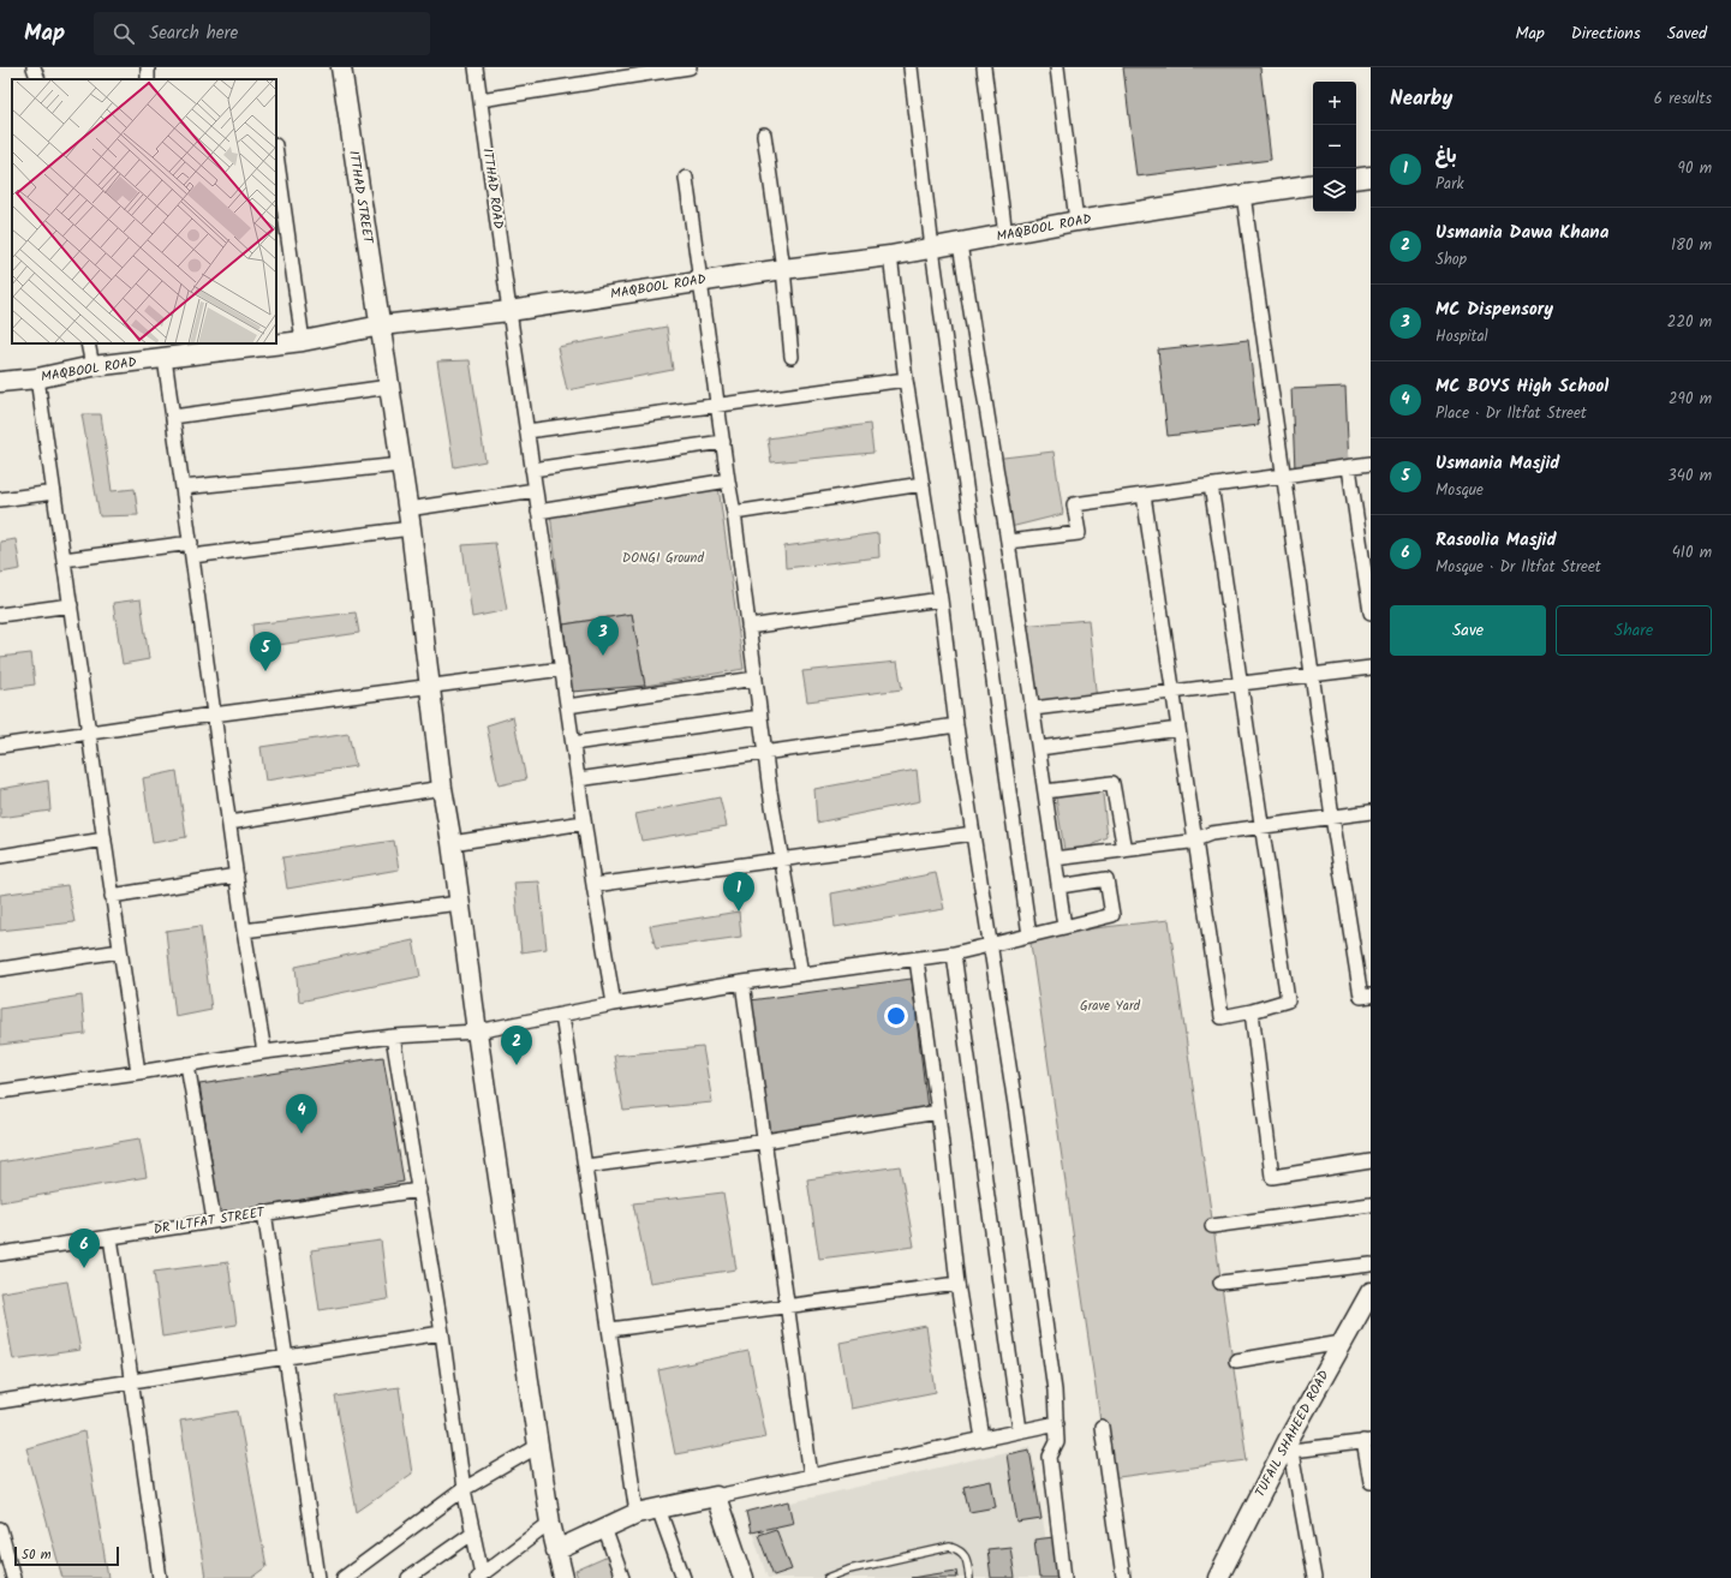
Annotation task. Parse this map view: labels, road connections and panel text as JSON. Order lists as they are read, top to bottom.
{
  "streets": {
    "street": [
      "ITTHAD ROAD",
      "ITTHAD STREET",
      "MAQBOOL ROAD",
      "DR ILTFAT STREET",
      "TUFAIL SHAHEED ROAD"
    ]
  },
  "crossings": [
    ["ITTHAD ROAD", "MAQBOOL ROAD"],
    ["ITTHAD STREET", "MAQBOOL ROAD"]
  ],
  "parks": ["DONGI Ground", "Grave Yard"],
  "scale_bar": "50 m",
  "page": {
    "header": "Map",
    "search": "Search here",
    "nav": ["Map", "Directions", "Saved"],
    "heading": ["Nearby", "6 results"],
    "map_buttons": ["+", "−"],
    "list": [
      {
        "mark": "1",
        "name": "باغ",
        "note": "Park",
        "value": "90 m"
      },
      {
        "mark": "2",
        "name": "Usmania Dawa Khana",
        "note": "Shop",
        "value": "180 m"
      },
      {
        "mark": "3",
        "name": "MC Dispensory",
        "note": "Hospital",
        "value": "220 m"
      },
      {
        "mark": "4",
        "name": "MC BOYS High School",
        "note": "Place · Dr Iltfat Street",
        "value": "290 m"
      },
      {
        "mark": "5",
        "name": "Usmania Masjid",
        "note": "Mosque",
        "value": "340 m"
      },
      {
        "mark": "6",
        "name": "Rasoolia Masjid",
        "note": "Mosque · Dr Iltfat Street",
        "value": "410 m"
      }
    ],
    "buttons": ["Save", "Share"],
    "pins": [
      "3",
      "5",
      "1",
      "2",
      "4",
      "6"
    ],
    "scale": "50 m"
  }
}
